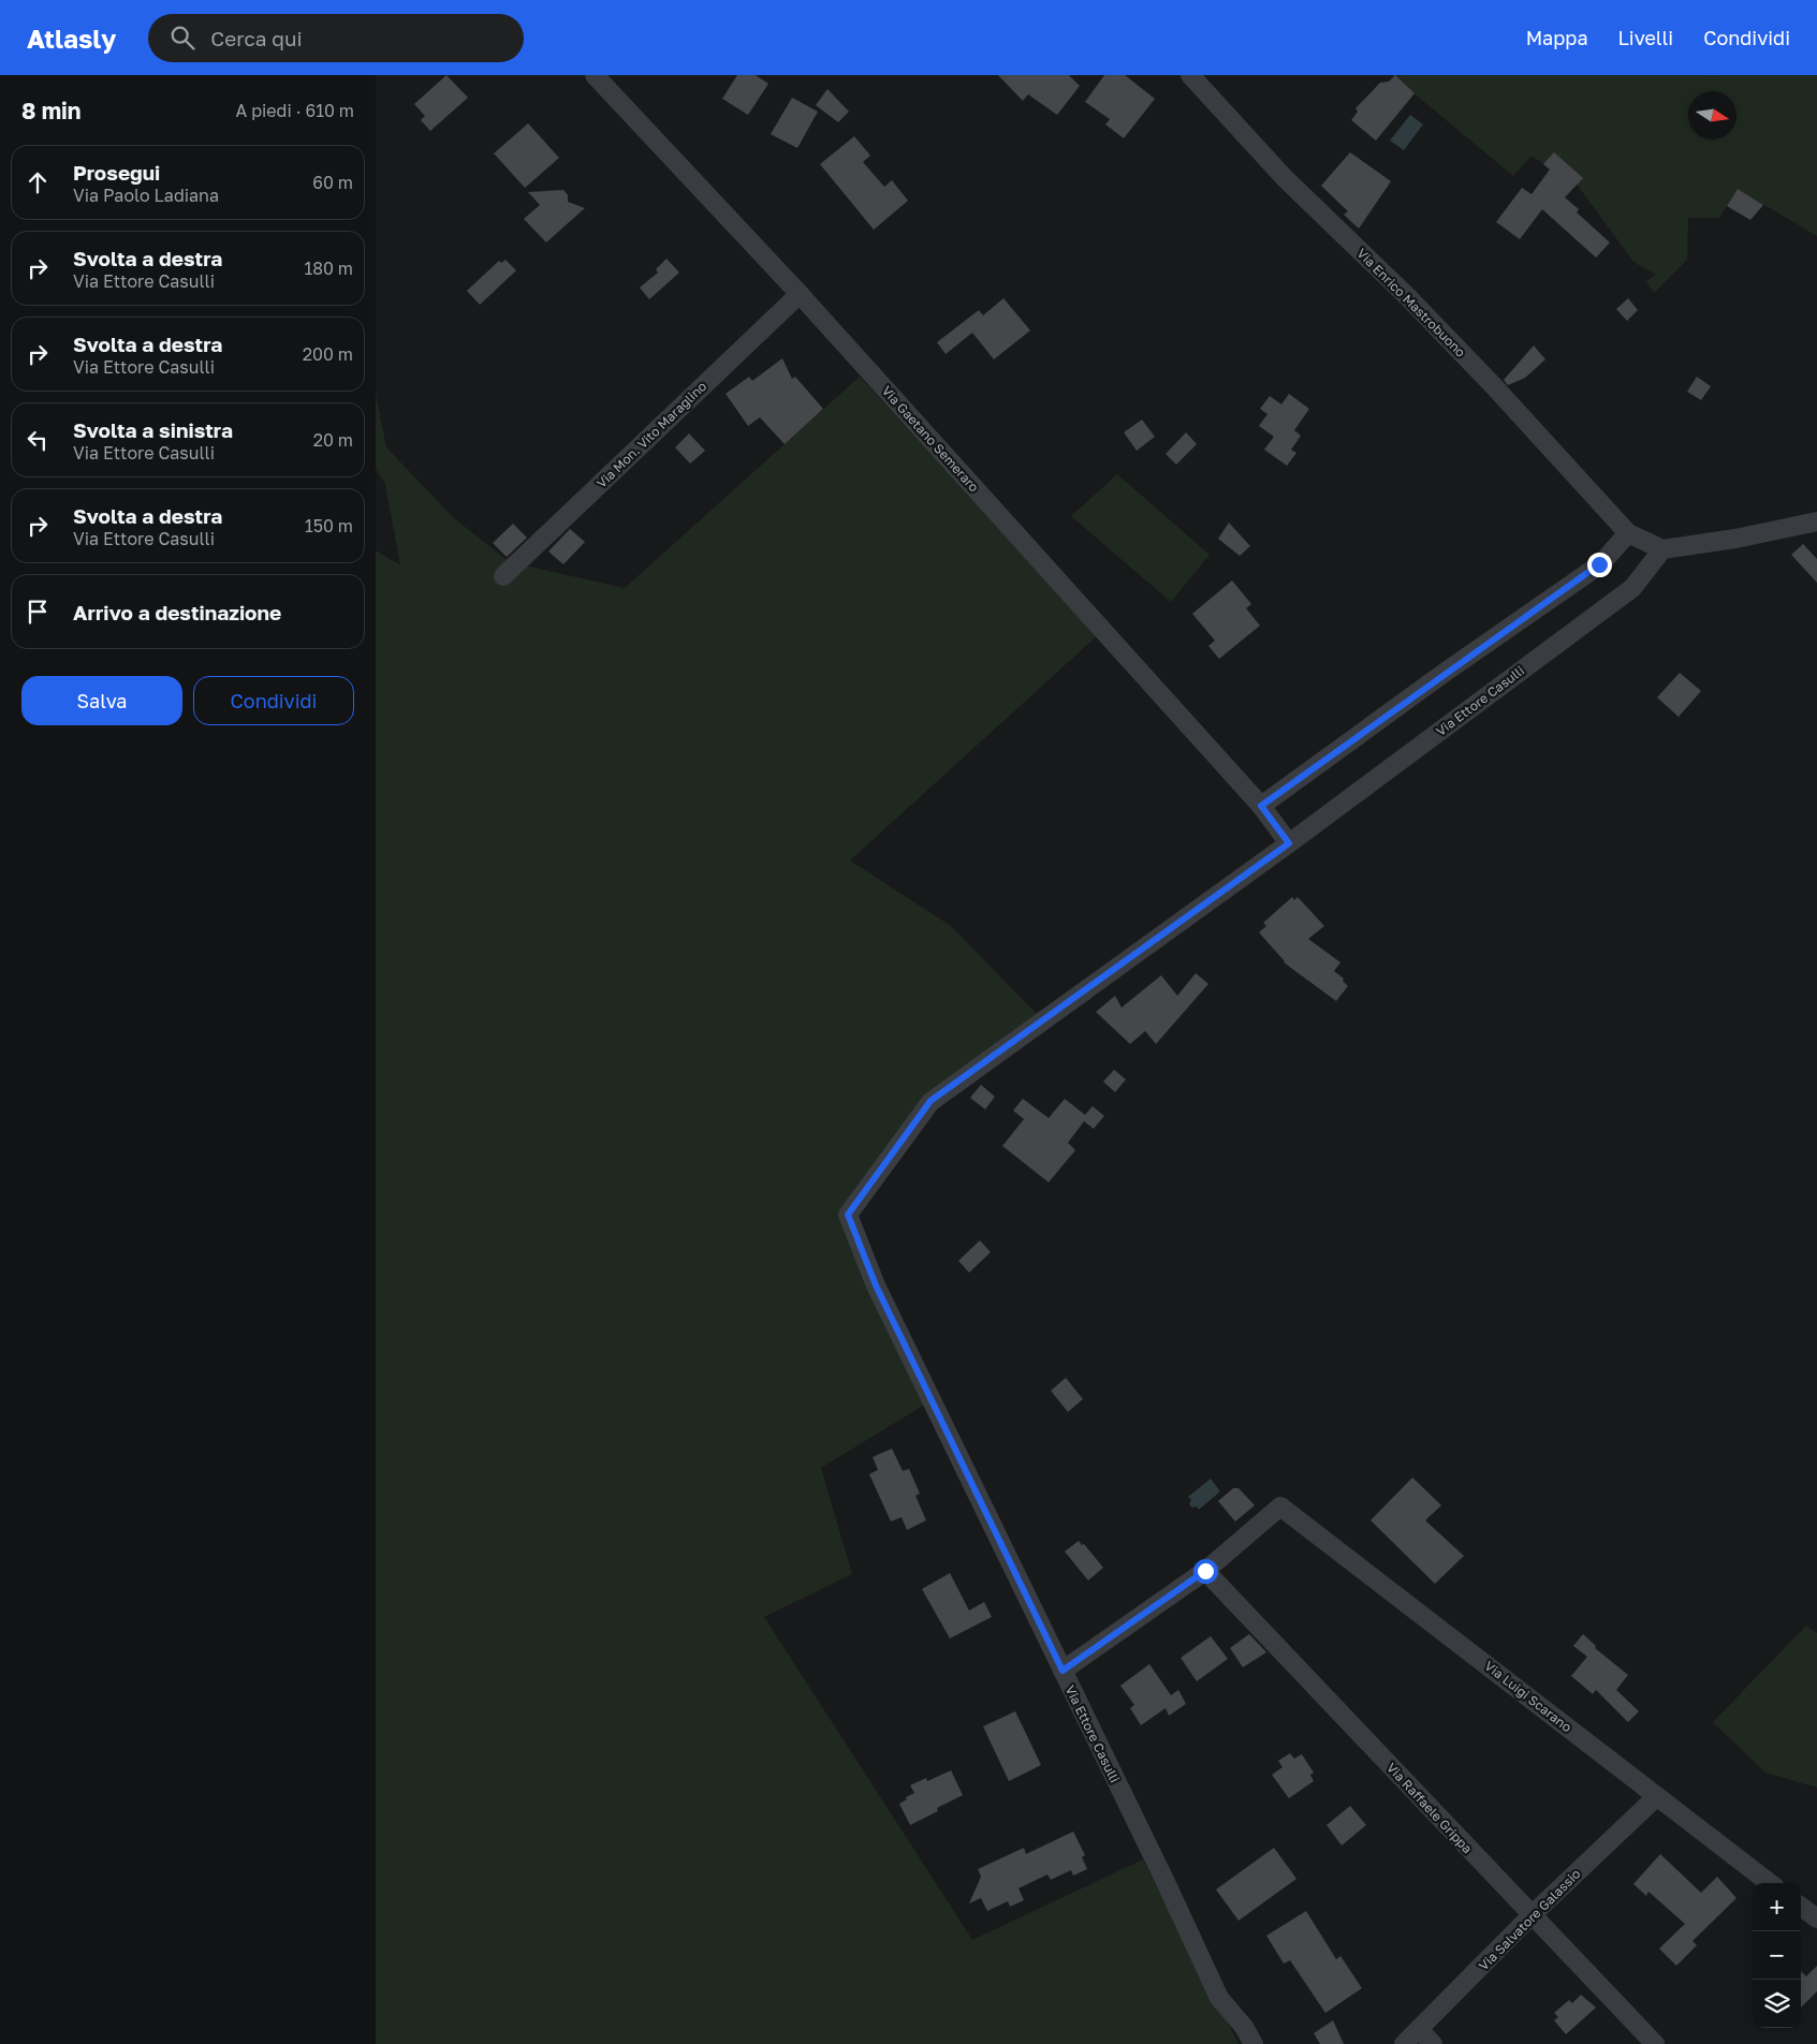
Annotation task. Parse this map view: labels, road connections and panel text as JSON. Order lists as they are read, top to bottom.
{
  "streets": {
    "street": [
      "Via Enrico Mastrobuono",
      "Via Mon. Vito Maraglino",
      "Via Gaetano Semeraro",
      "Via Ettore Casulli",
      "Via Luigi Scarano",
      "Via Raffaele Grippa",
      "Via Salvatore Galassio"
    ]
  },
  "crossings": [
    ["Via Mon. Vito Maraglino", "Via Gaetano Semeraro"],
    ["Via Luigi Scarano", "Via Raffaele Grippa"],
    ["Via Luigi Scarano", "Via Salvatore Galassio"],
    ["Via Raffaele Grippa", "Via Salvatore Galassio"]
  ],
  "north": "right",
  "page": {
    "header": "Atlasly",
    "search": "Cerca qui",
    "nav": ["Mappa", "Livelli", "Condividi"],
    "heading": ["8 min", "A piedi · 610 m"],
    "list": [
      ["Prosegui", "Via Paolo Ladiana", "60 m"],
      ["Svolta a destra", "Via Ettore Casulli", "180 m"],
      ["Svolta a destra", "Via Ettore Casulli", "200 m"],
      ["Svolta a sinistra", "Via Ettore Casulli", "20 m"],
      ["Svolta a destra", "Via Ettore Casulli", "150 m"],
      "Arrivo a destinazione"
    ],
    "buttons": ["Salva", "Condividi"],
    "map_buttons": ["+", "−"]
  }
}
